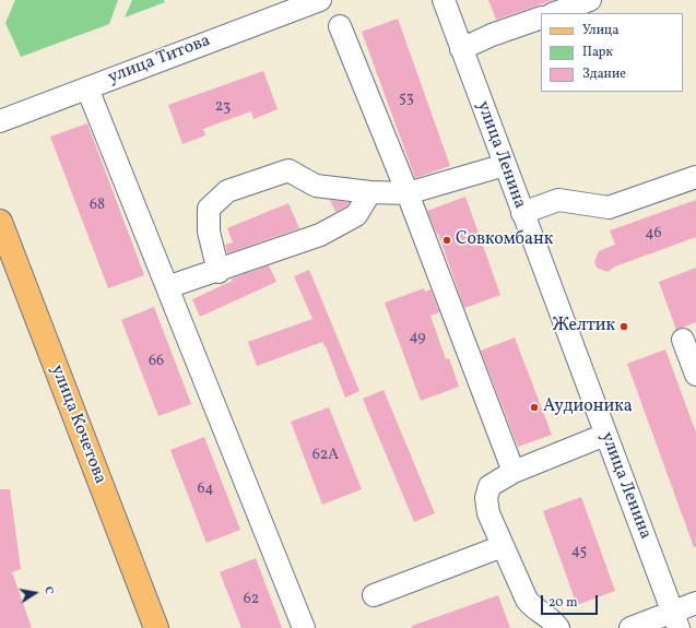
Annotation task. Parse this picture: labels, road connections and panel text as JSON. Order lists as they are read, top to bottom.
{
  "streets": {
    "main road": ["улица Кочетова"],
    "street": ["улица Титова", "улица Ленина"]
  },
  "places": ["Совкомбанк", "Желтик", "Аудионика"],
  "house_numbers": [
    "53",
    "23",
    "68",
    "46",
    "49",
    "66",
    "62А",
    "64",
    "45",
    "62"
  ],
  "legend": ["Улица", "Парк", "Здание"],
  "scale_bar": "20 m",
  "north": "right"
}
